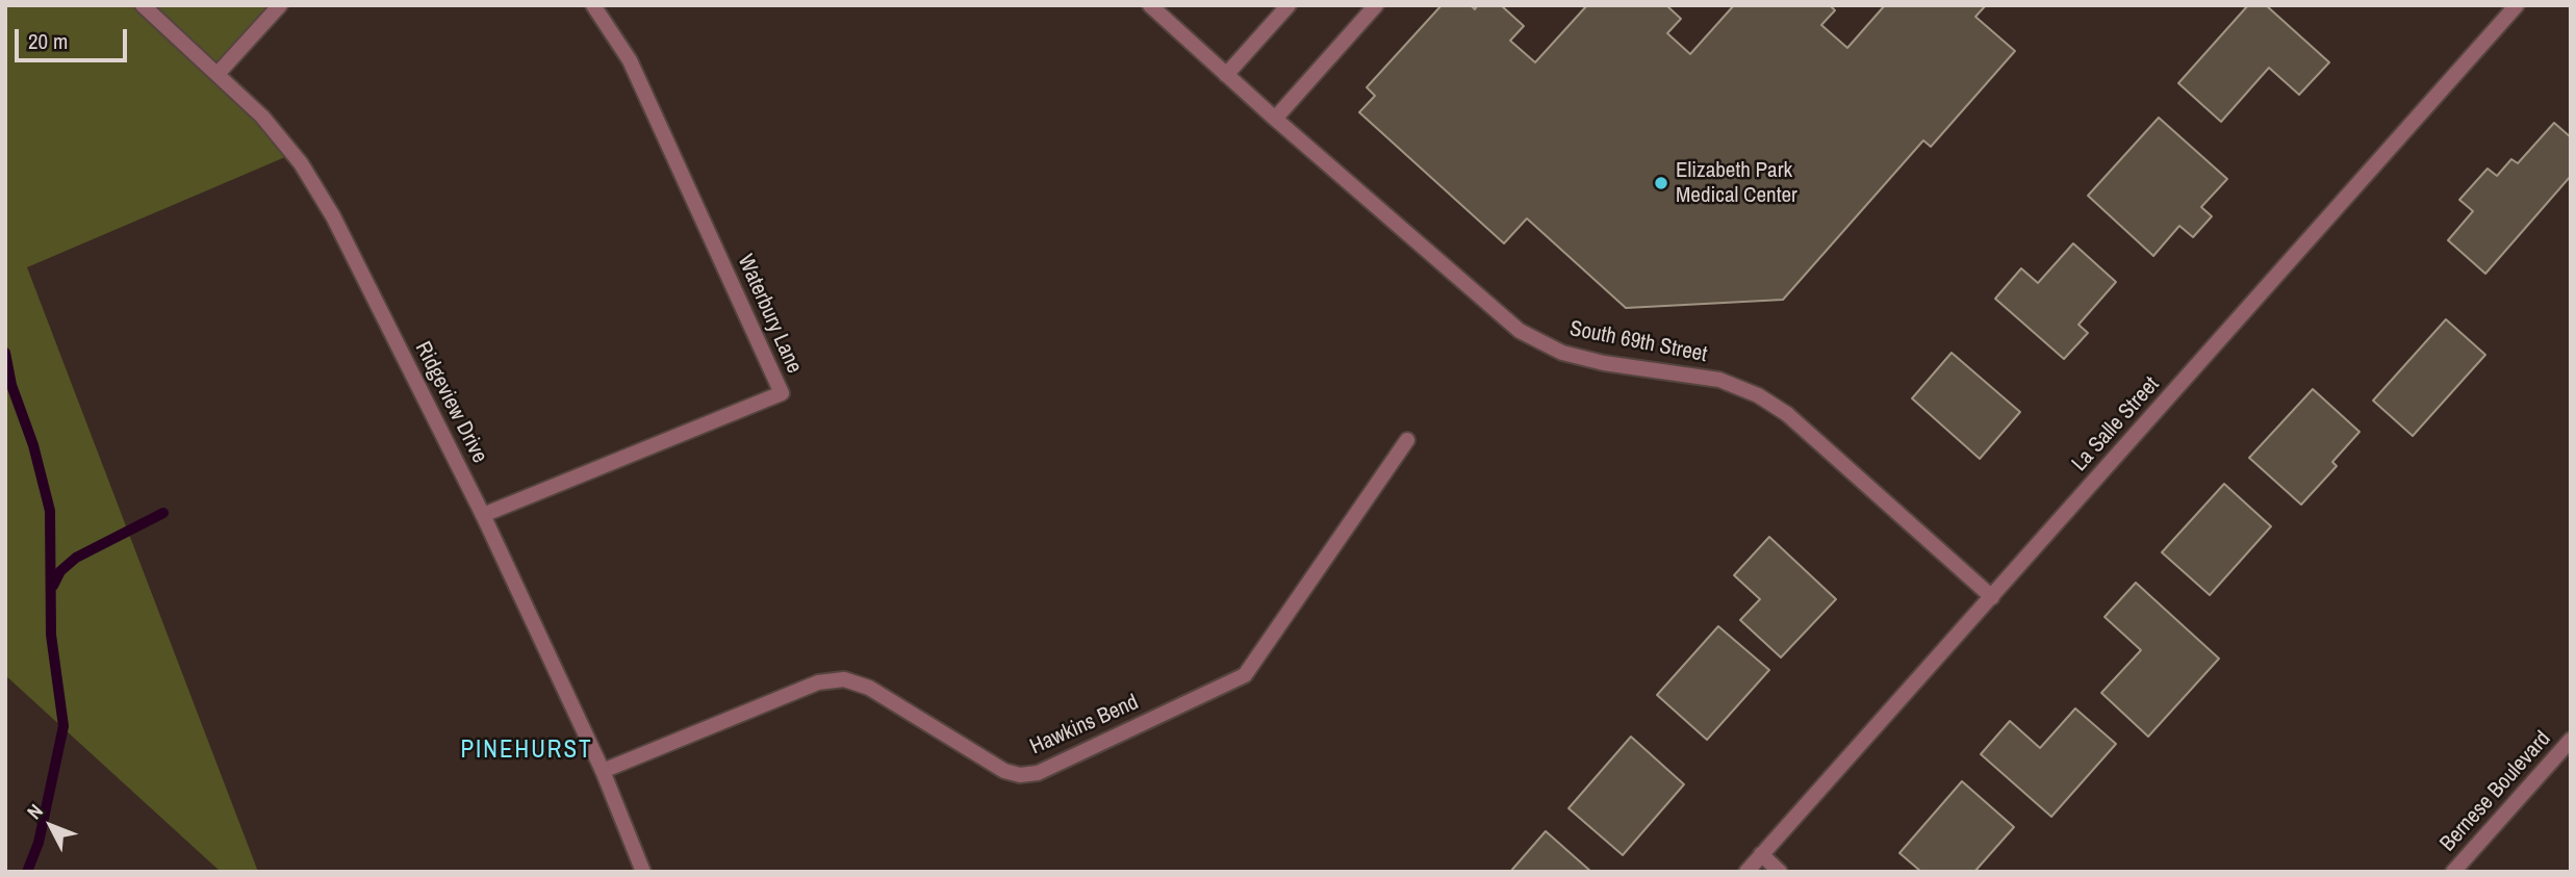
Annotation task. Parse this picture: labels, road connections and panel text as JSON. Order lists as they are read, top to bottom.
{
  "streets": {
    "street": [
      "Waterbury Lane",
      "South 69th Street",
      "Ridgeview Drive",
      "La Salle Street",
      "Hawkins Bend",
      "Bernese Boulevard"
    ]
  },
  "crossings": [
    ["Waterbury Lane", "Ridgeview Drive"],
    ["South 69th Street", "La Salle Street"],
    ["Ridgeview Drive", "Hawkins Bend"]
  ],
  "districts": ["PINEHURST"],
  "places": ["Elizabeth Park Medical Center"],
  "scale_bar": "20 m",
  "north": "top left"
}
